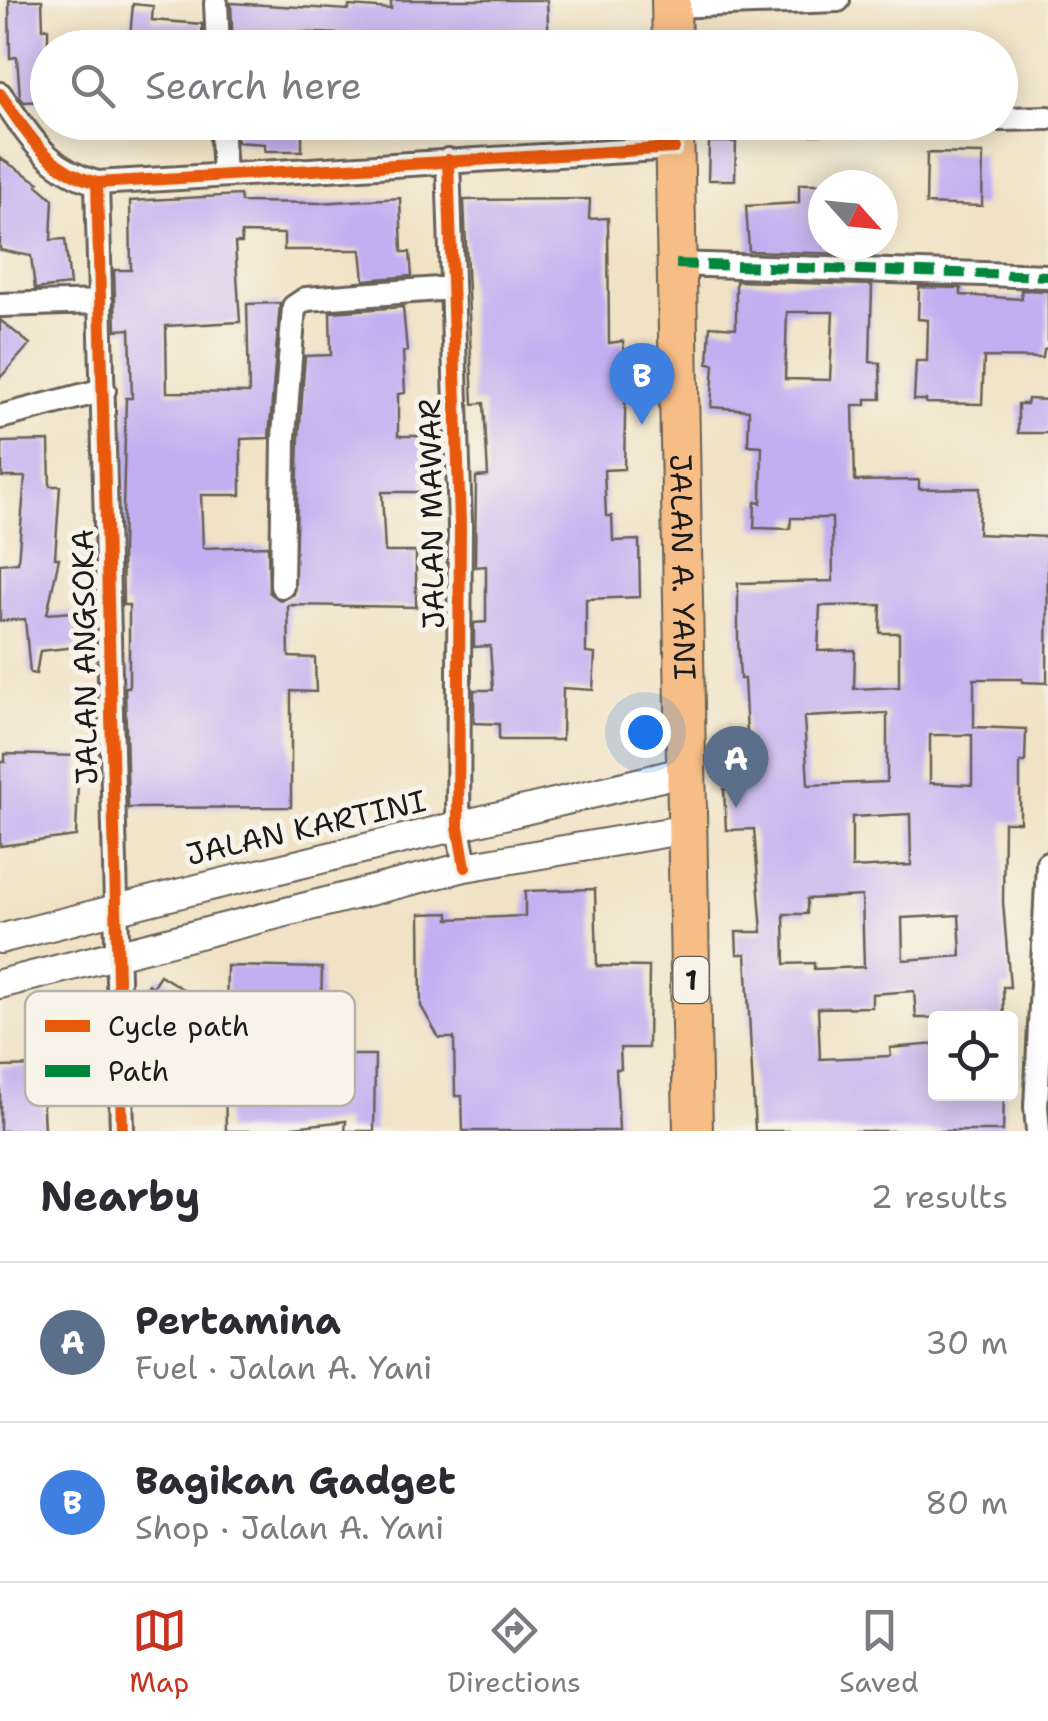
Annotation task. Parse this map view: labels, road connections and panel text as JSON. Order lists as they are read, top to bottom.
{
  "streets": {
    "highway": ["JALAN A. YANI", "1"],
    "street": ["JALAN MAWAR", "JALAN ANGSOKA", "JALAN KARTINI"]
  },
  "crossings": [
    ["JALAN MAWAR", "JALAN KARTINI"],
    ["JALAN A. YANI", "JALAN KARTINI"],
    ["JALAN ANGSOKA", "JALAN KARTINI"]
  ],
  "legend": ["Cycle path", "Path"],
  "north": "bottom right",
  "page": {
    "search": "Search here",
    "pins": ["B", "A"],
    "heading": ["Nearby", "2 results"],
    "list": [
      {
        "mark": "A",
        "name": "Pertamina",
        "note": "Fuel · Jalan A. Yani",
        "value": "30 m"
      },
      {
        "mark": "B",
        "name": "Bagikan Gadget",
        "note": "Shop · Jalan A. Yani",
        "value": "80 m"
      }
    ],
    "nav": ["Map", "Directions", "Saved"]
  }
}
